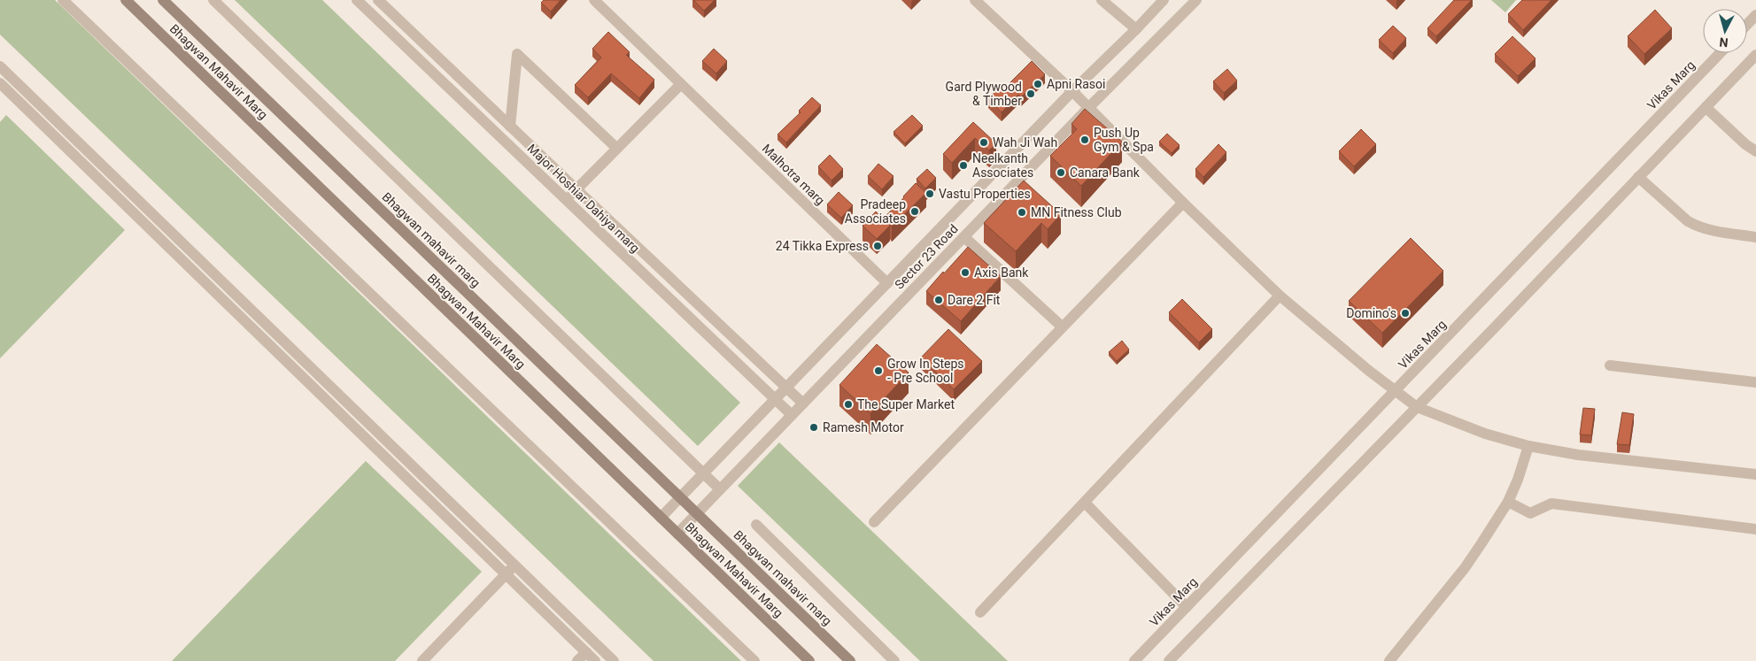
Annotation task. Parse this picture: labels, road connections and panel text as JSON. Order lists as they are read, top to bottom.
{
  "streets": {
    "main road": ["Bhagwan Mahavir Marg", "Bhagwan mahavir marg"],
    "street": [
      "Vikas Marg",
      "Malhotra marg",
      "Major Hoshiar Dahiya marg",
      "Sector 23 Road"
    ]
  },
  "crossings": [
    ["Bhagwan Mahavir Marg", "Sector 23 Road"],
    ["Malhotra marg", "Sector 23 Road"],
    ["Major Hoshiar Dahiya marg", "Sector 23 Road"],
    ["Bhagwan mahavir marg", "Sector 23 Road"]
  ],
  "places": [
    "Apni Rasoi",
    "Gard Plywood & Timber",
    "Push Up Gym & Spa",
    "Wah Ji Wah",
    "Neelkanth Associates",
    "Canara Bank",
    "Vastu Properties",
    "Pradeep Associates",
    "MN Fitness Club",
    "24 Tikka Express",
    "Axis Bank",
    "Dare 2 Fit",
    "Domino's",
    "Grow In Steps - Pre School",
    "The Super Market",
    "Ramesh Motor"
  ],
  "north": "bottom"
}
